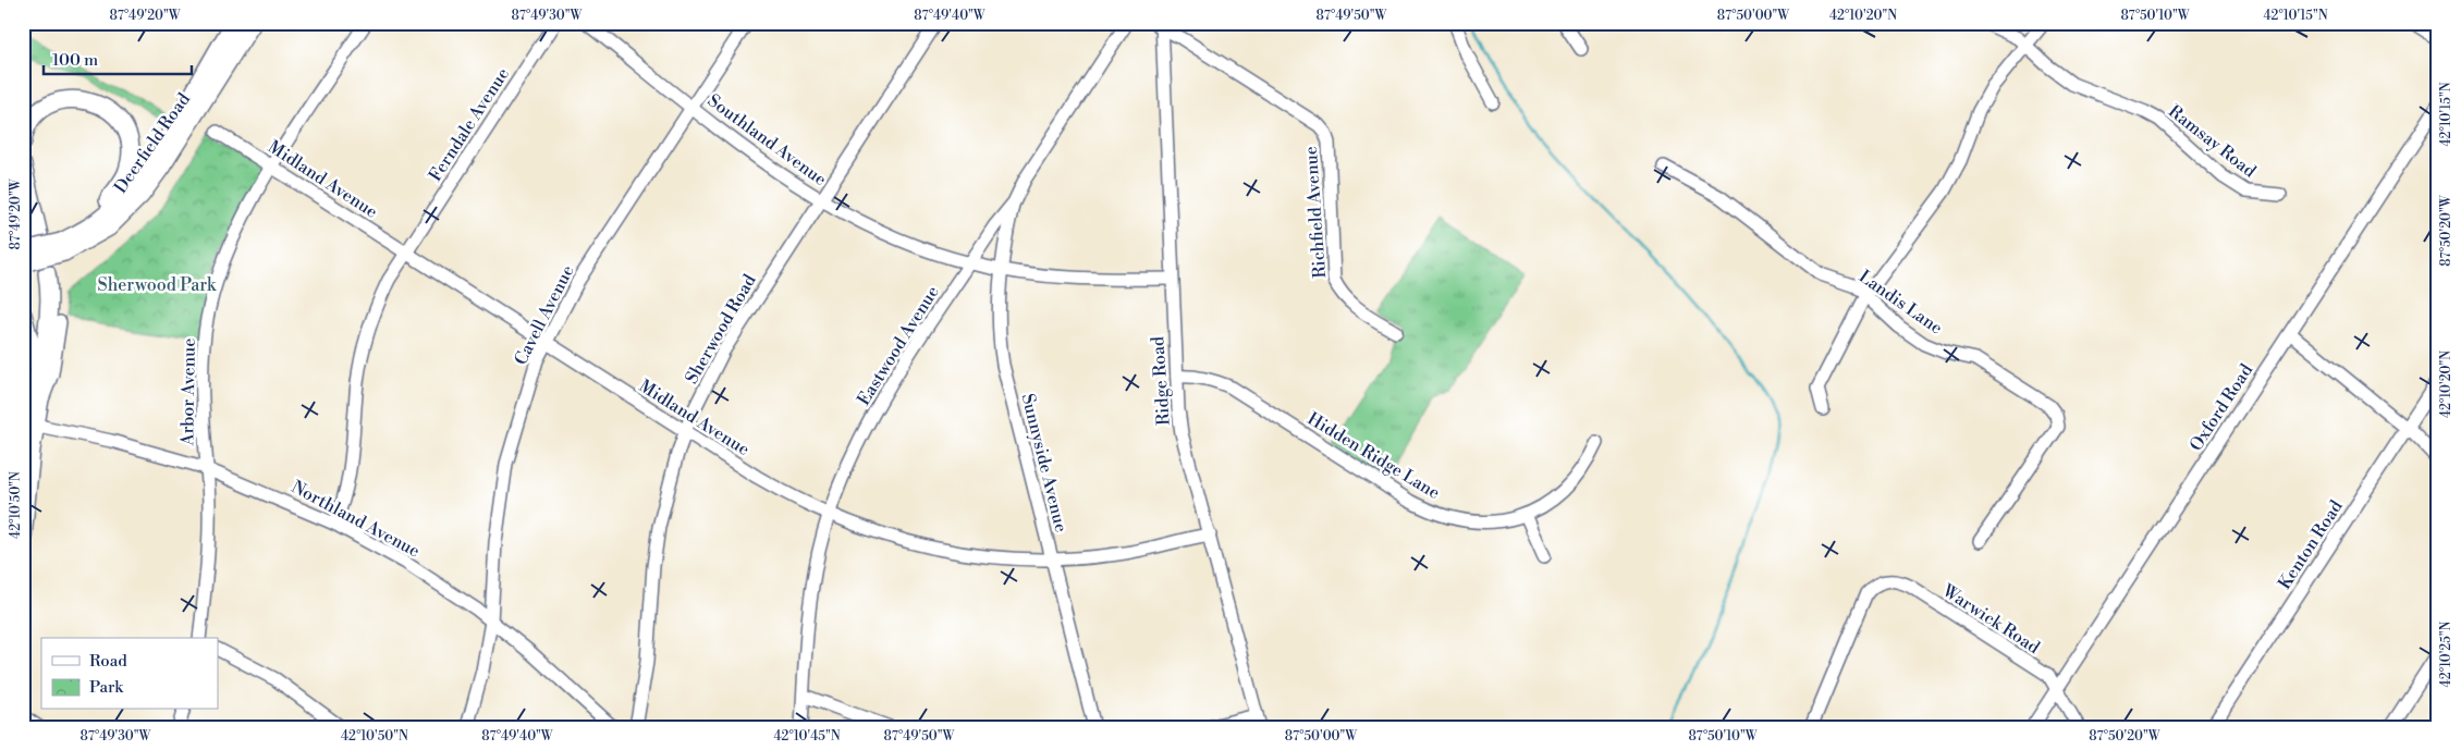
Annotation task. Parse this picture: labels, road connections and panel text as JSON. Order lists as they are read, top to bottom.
{
  "streets": {
    "main road": ["Deerfield Road"],
    "street": [
      "Ferndale Avenue",
      "Southland Avenue",
      "Ramsay Road",
      "Midland Avenue",
      "Richfield Avenue",
      "Landis Lane",
      "Cavell Avenue",
      "Sherwood Road",
      "Eastwood Avenue",
      "Ridge Road",
      "Arbor Avenue",
      "Oxford Road",
      "Hidden Ridge Lane",
      "Sunnyside Avenue",
      "Northland Avenue",
      "Kenton Road",
      "Warwick Road"
    ]
  },
  "crossings": [
    ["Ferndale Avenue", "Midland Avenue"],
    ["Ferndale Avenue", "Northland Avenue"],
    ["Southland Avenue", "Cavell Avenue"],
    ["Southland Avenue", "Sherwood Road"],
    ["Southland Avenue", "Eastwood Avenue"],
    ["Southland Avenue", "Ridge Road"],
    ["Southland Avenue", "Sunnyside Avenue"],
    ["Midland Avenue", "Cavell Avenue"],
    ["Midland Avenue", "Sherwood Road"],
    ["Midland Avenue", "Eastwood Avenue"],
    ["Midland Avenue", "Ridge Road"],
    ["Midland Avenue", "Arbor Avenue"],
    ["Midland Avenue", "Sunnyside Avenue"],
    ["Richfield Avenue", "Ridge Road"],
    ["Cavell Avenue", "Northland Avenue"],
    ["Eastwood Avenue", "Sunnyside Avenue"],
    ["Ridge Road", "Hidden Ridge Lane"],
    ["Arbor Avenue", "Northland Avenue"],
    ["Oxford Road", "Warwick Road"]
  ],
  "parks": ["Sherwood Park"],
  "legend": ["Road", "Park"],
  "scale_bar": "100 m",
  "coordinates": [
    "87°49'20\"W",
    "87°49'30\"W",
    "87°49'40\"W",
    "87°49'50\"W",
    "87°50'00\"W",
    "42°10'20\"N",
    "87°50'10\"W",
    "42°10'15\"N",
    "87°50'20\"W",
    "42°10'50\"N",
    "42°10'25\"N",
    "42°10'45\"N"
  ]
}
